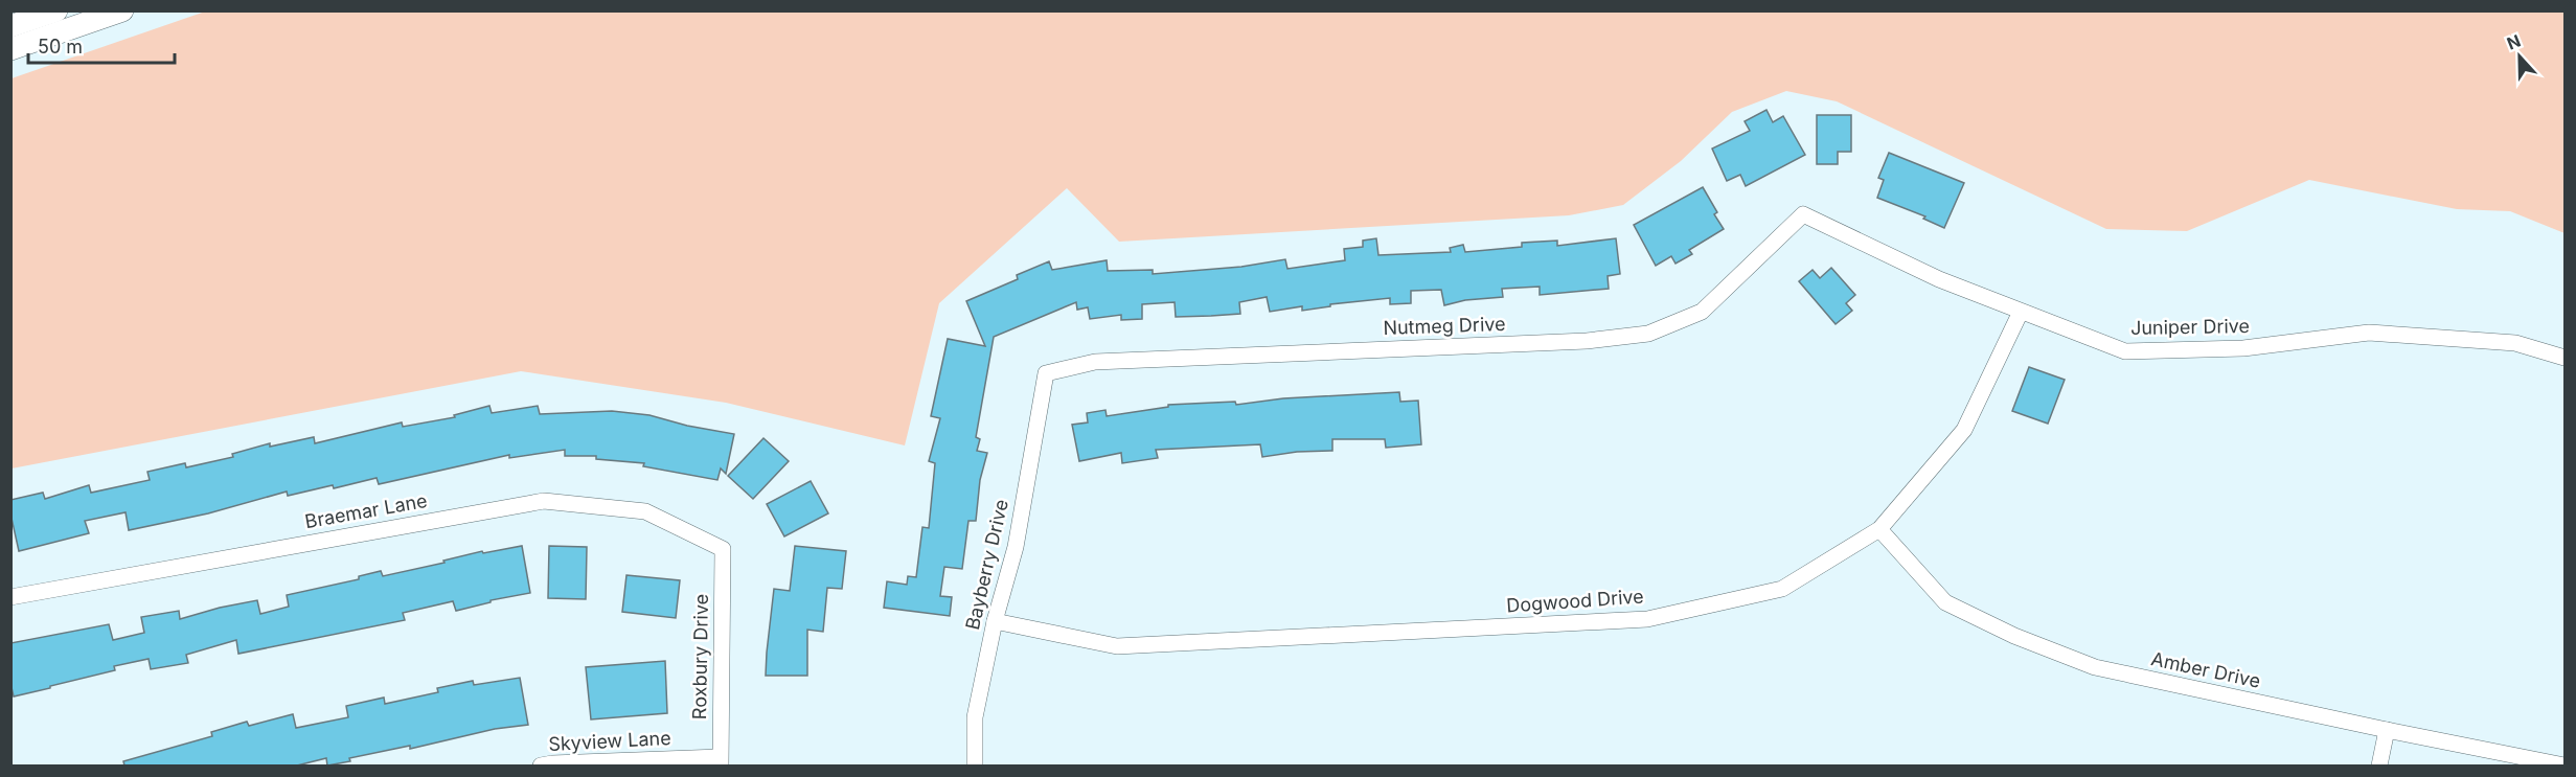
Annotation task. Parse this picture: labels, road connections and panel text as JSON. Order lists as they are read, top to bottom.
{
  "streets": {
    "street": [
      "Nutmeg Drive",
      "Juniper Drive",
      "Braemar Lane",
      "Bayberry Drive",
      "Dogwood Drive",
      "Roxbury Drive",
      "Amber Drive",
      "Skyview Lane"
    ]
  },
  "crossings": [
    ["Nutmeg Drive", "Juniper Drive"],
    ["Nutmeg Drive", "Bayberry Drive"],
    ["Juniper Drive", "Dogwood Drive"],
    ["Braemar Lane", "Roxbury Drive"],
    ["Bayberry Drive", "Dogwood Drive"],
    ["Dogwood Drive", "Amber Drive"],
    ["Roxbury Drive", "Skyview Lane"]
  ],
  "scale_bar": "50 m",
  "north": "top"
}
